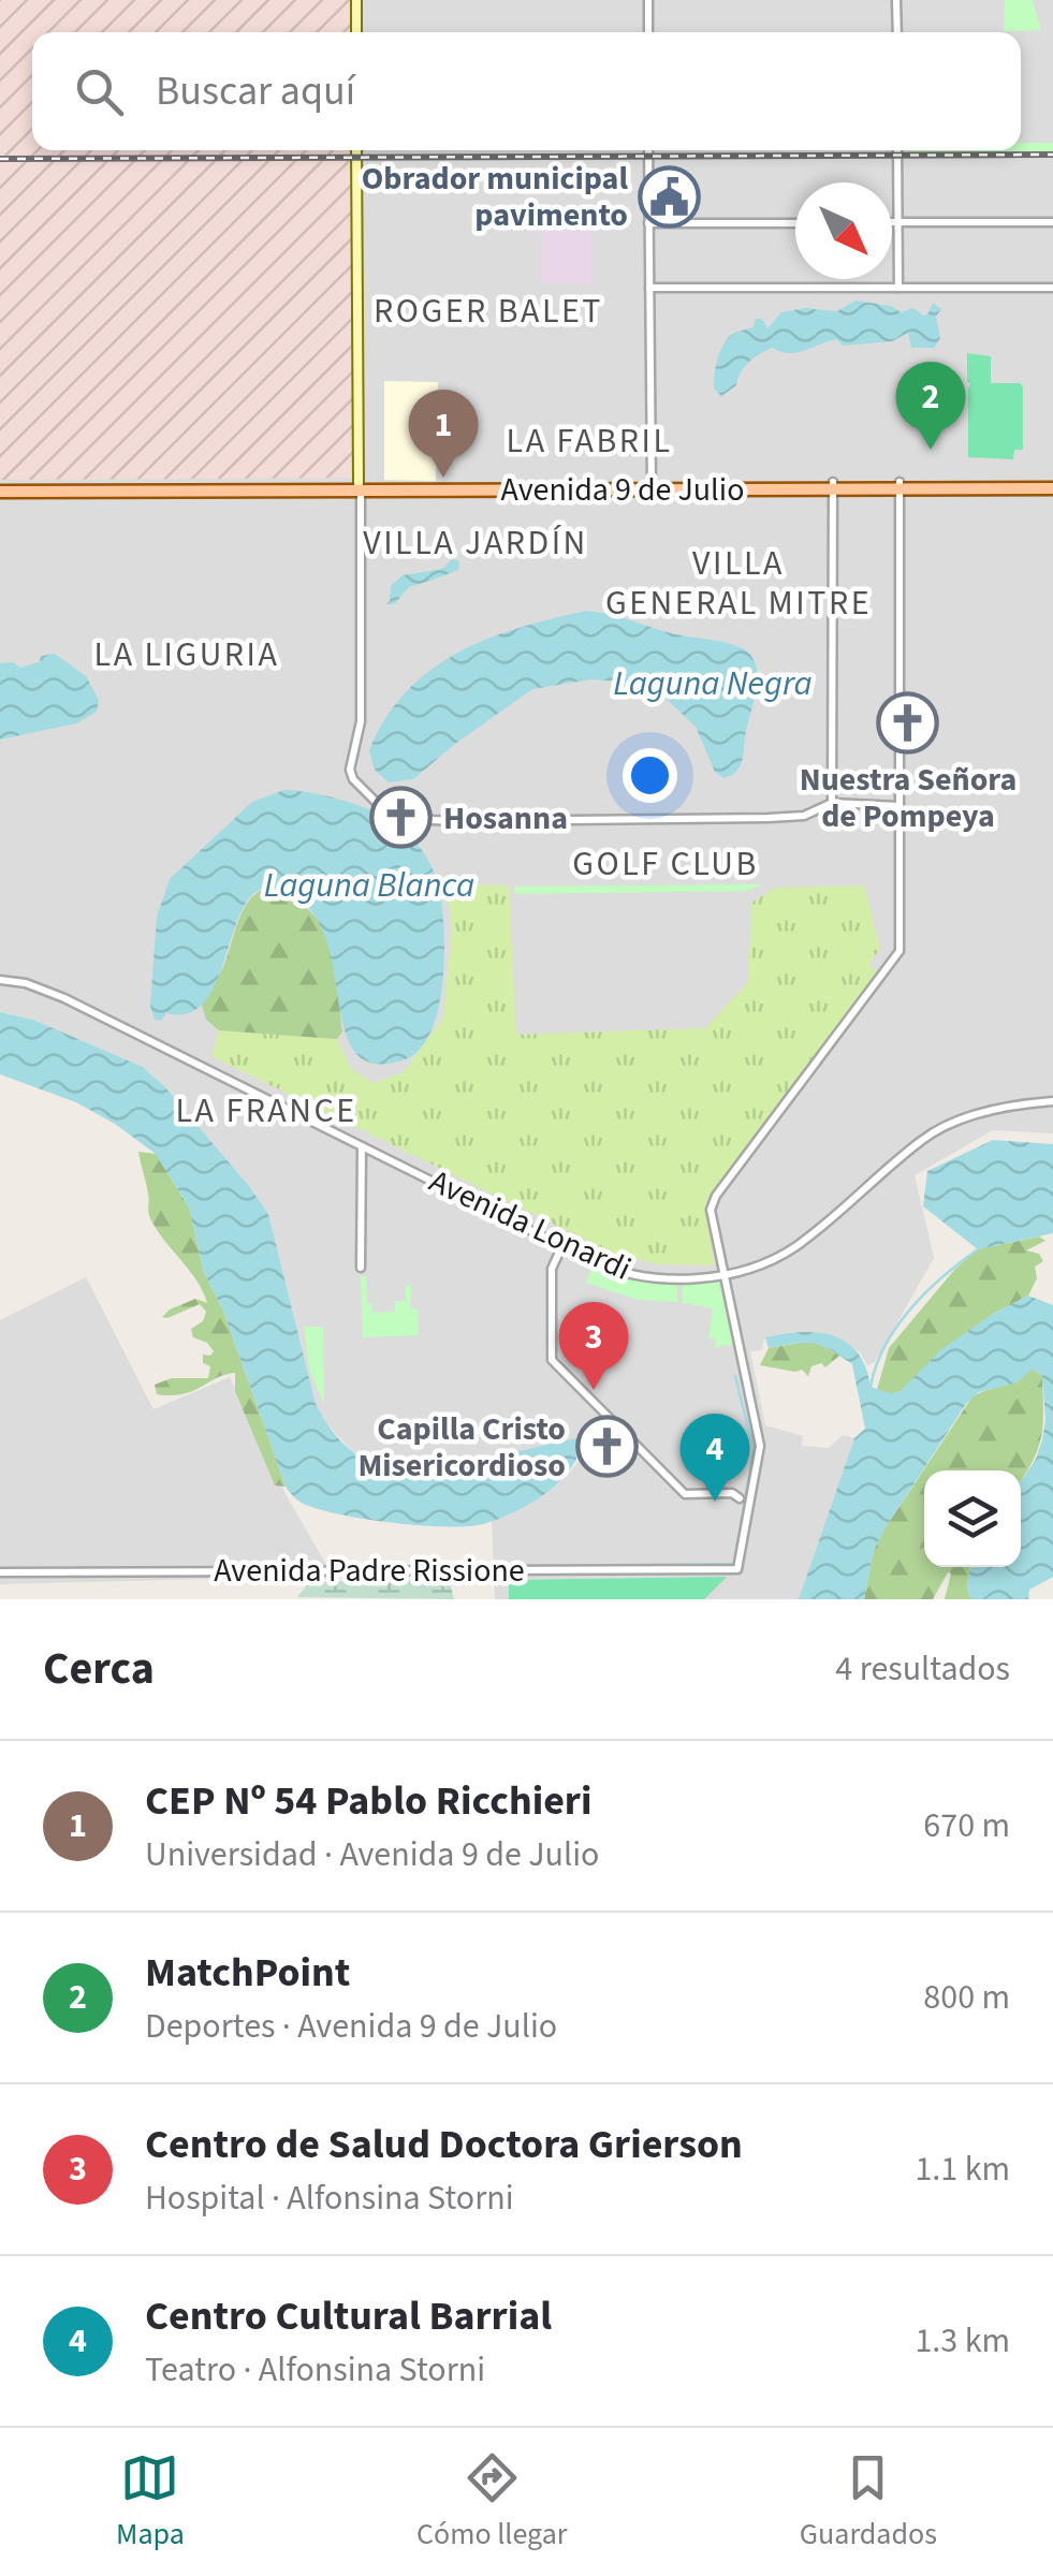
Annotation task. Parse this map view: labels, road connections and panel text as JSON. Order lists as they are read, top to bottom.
{
  "streets": {
    "main road": ["Avenida 9 de Julio"],
    "street": ["Avenida Lonardi", "Avenida Padre Rissione"]
  },
  "crossings": [
    ["Avenida Lonardi", "Avenida Padre Rissione"]
  ],
  "districts": [
    "ROGER BALET",
    "LA FABRIL",
    "VILLA JARDÍN",
    "VILLA GENERAL MITRE",
    "LA LIGURIA",
    "GOLF CLUB",
    "LA FRANCE"
  ],
  "water": ["Laguna Negra", "Laguna Blanca"],
  "places": {
    "public building": ["Obrador municipal pavimento"],
    "church": ["Nuestra Señora de Pompeya", "Hosanna", "Capilla Cristo Misericordioso"]
  },
  "north": "bottom right",
  "page": {
    "search": "Buscar aquí",
    "pins": [
      "2",
      "1",
      "3",
      "4"
    ],
    "heading": ["Cerca", "4 resultados"],
    "list": [
      {
        "mark": "1",
        "name": "CEP Nº 54 Pablo Ricchieri",
        "note": "Universidad · Avenida 9 de Julio",
        "value": "670 m"
      },
      {
        "mark": "2",
        "name": "MatchPoint",
        "note": "Deportes · Avenida 9 de Julio",
        "value": "800 m"
      },
      {
        "mark": "3",
        "name": "Centro de Salud Doctora Grierson",
        "note": "Hospital · Alfonsina Storni",
        "value": "1.1 km"
      },
      {
        "mark": "4",
        "name": "Centro Cultural Barrial",
        "note": "Teatro · Alfonsina Storni",
        "value": "1.3 km"
      }
    ],
    "nav": ["Mapa", "Cómo llegar", "Guardados"]
  }
}
